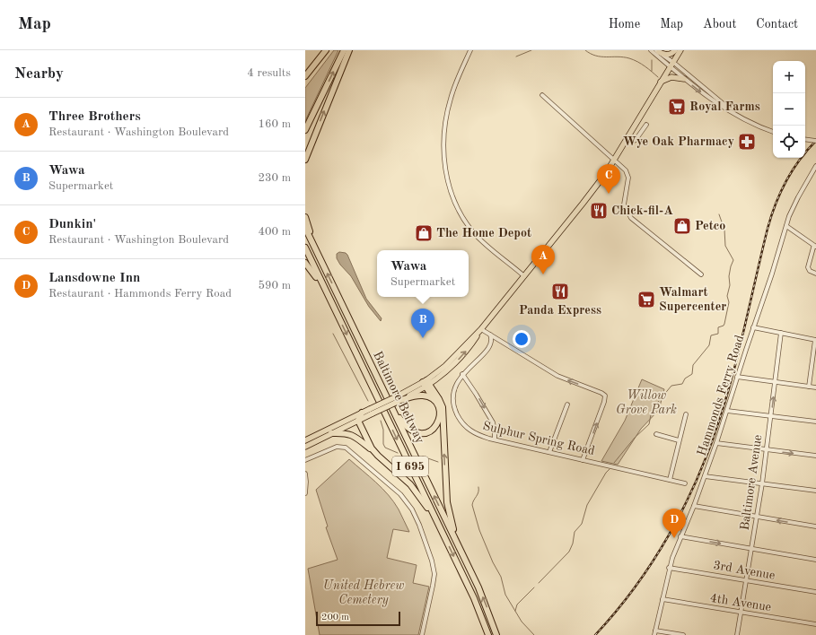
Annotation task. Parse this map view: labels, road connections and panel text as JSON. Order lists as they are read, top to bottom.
{
  "streets": {
    "highway": ["Baltimore Beltway", "I 695"],
    "street": [
      "Hammonds Ferry Road",
      "Sulphur Spring Road",
      "Baltimore Avenue",
      "3rd Avenue",
      "4th Avenue"
    ]
  },
  "crossings": [
    ["Hammonds Ferry Road", "3rd Avenue"],
    ["Hammonds Ferry Road", "4th Avenue"],
    ["Baltimore Avenue", "3rd Avenue"],
    ["Baltimore Avenue", "4th Avenue"]
  ],
  "parks": ["Willow Grove Park", "United Hebrew Cemetery"],
  "places": {
    "supermarket": ["Royal Farms", "Walmart Supercenter"],
    "pharmacy": ["Wye Oak Pharmacy"],
    "restaurant": ["Chick-fil-A", "Panda Express"],
    "shop": ["Petco", "The Home Depot"]
  },
  "scale_bar": "200 m",
  "page": {
    "header": "Map",
    "nav": [
      "Home",
      "Map",
      "About",
      "Contact"
    ],
    "heading": ["Nearby", "4 results"],
    "map_buttons": ["+", "−"],
    "list": [
      {
        "mark": "A",
        "name": "Three Brothers",
        "note": "Restaurant · Washington Boulevard",
        "value": "160 m"
      },
      {
        "mark": "B",
        "name": "Wawa",
        "note": "Supermarket",
        "value": "230 m"
      },
      {
        "mark": "C",
        "name": "Dunkin'",
        "note": "Restaurant · Washington Boulevard",
        "value": "400 m"
      },
      {
        "mark": "D",
        "name": "Lansdowne Inn",
        "note": "Restaurant · Hammonds Ferry Road",
        "value": "590 m"
      }
    ],
    "pins": [
      "C",
      "A",
      "B",
      "D"
    ],
    "popup": ["Wawa", "Supermarket"],
    "scale": "200 m"
  }
}
